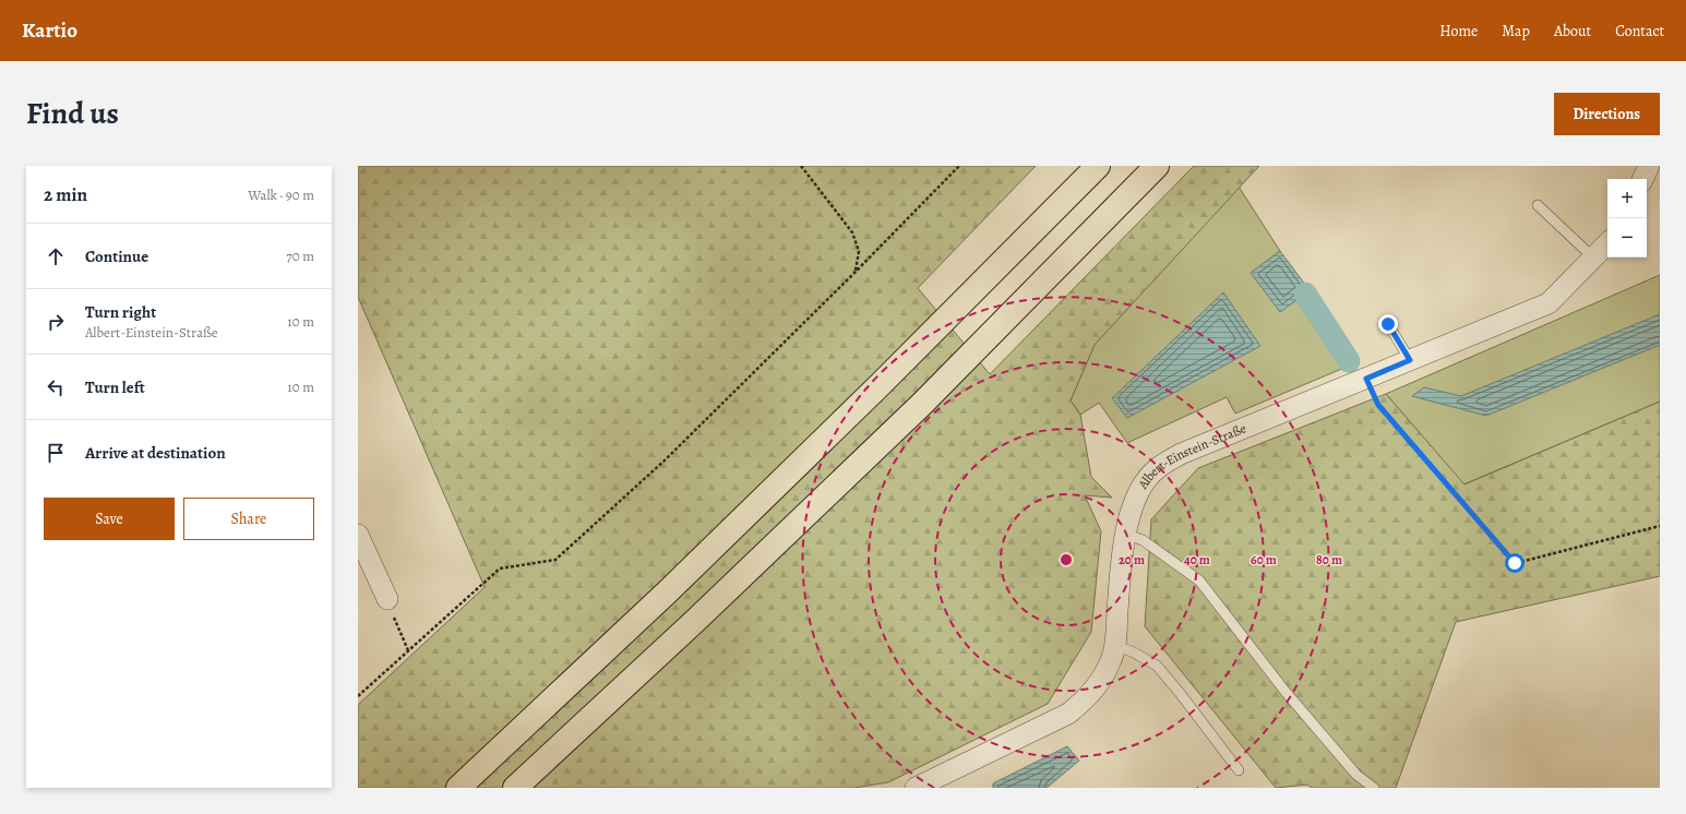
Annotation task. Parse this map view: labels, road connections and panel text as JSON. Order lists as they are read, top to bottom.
{
  "streets": {
    "street": ["Albert-Einstein-Straße"]
  },
  "page": {
    "header": "Kartio",
    "nav": [
      "Home",
      "Map",
      "About",
      "Contact"
    ],
    "title": "Find us",
    "buttons": [
      "Directions",
      ["Save", "Share"]
    ],
    "heading": ["2 min", "Walk · 90 m"],
    "map_buttons": ["+", "−"],
    "list": [
      ["Continue", "70 m"],
      ["Turn right", "Albert-Einstein-Straße", "10 m"],
      ["Turn left", "10 m"],
      "Arrive at destination"
    ]
  },
  "rings": [
    "20 m",
    "40 m",
    "60 m",
    "80 m"
  ]
}
